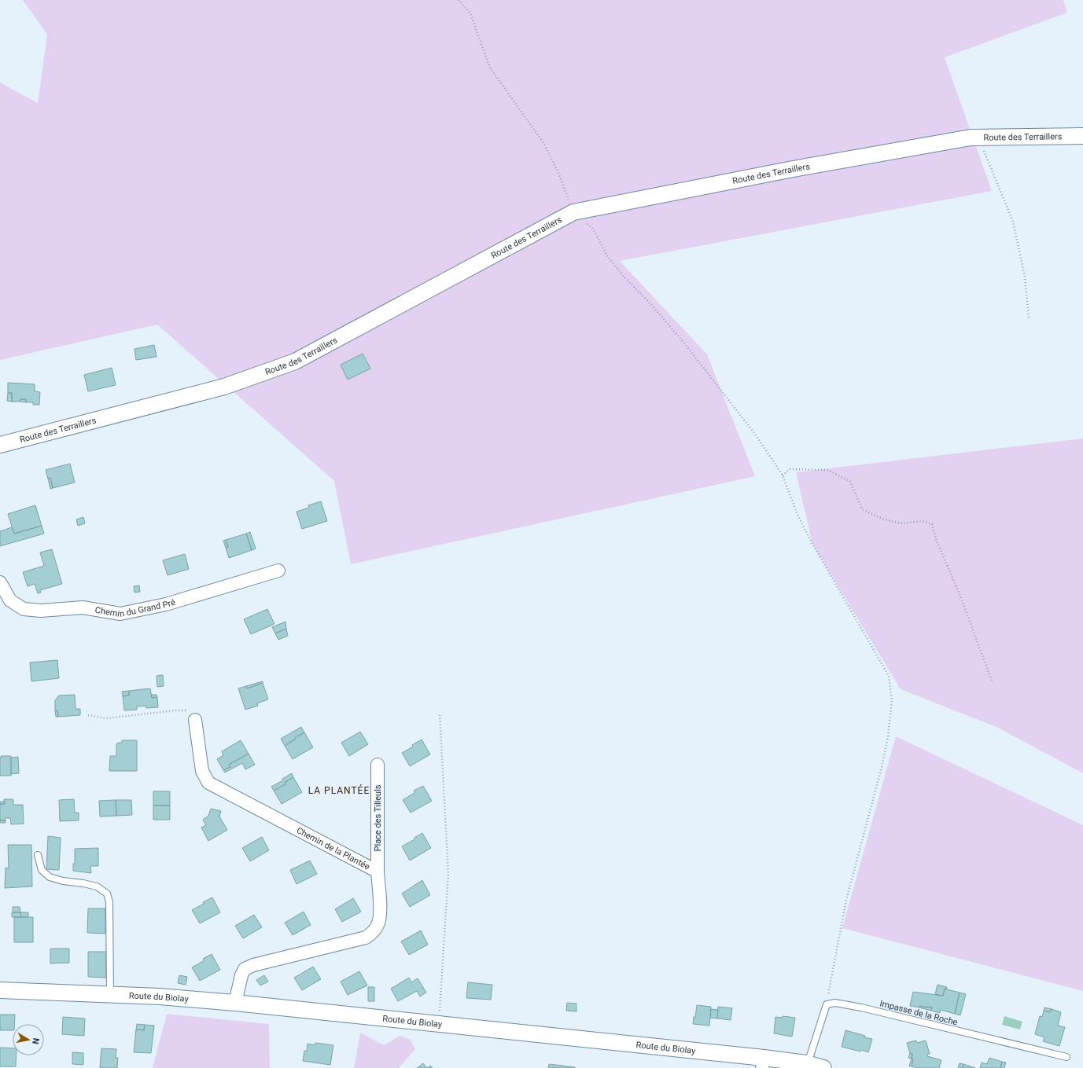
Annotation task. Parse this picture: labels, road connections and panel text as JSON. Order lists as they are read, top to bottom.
{
  "streets": {
    "street": [
      "Route des Terraillers",
      "Chemin du Grand Pré",
      "Place des Tilleuls",
      "Chemin de la Plantée",
      "Route du Biolay"
    ],
    "lane": ["Impasse de la Roche"]
  },
  "crossings": [
    ["Place des Tilleuls", "Chemin de la Plantée"],
    ["Chemin de la Plantée", "Route du Biolay"]
  ],
  "districts": ["LA PLANTÉE"],
  "north": "right"
}
